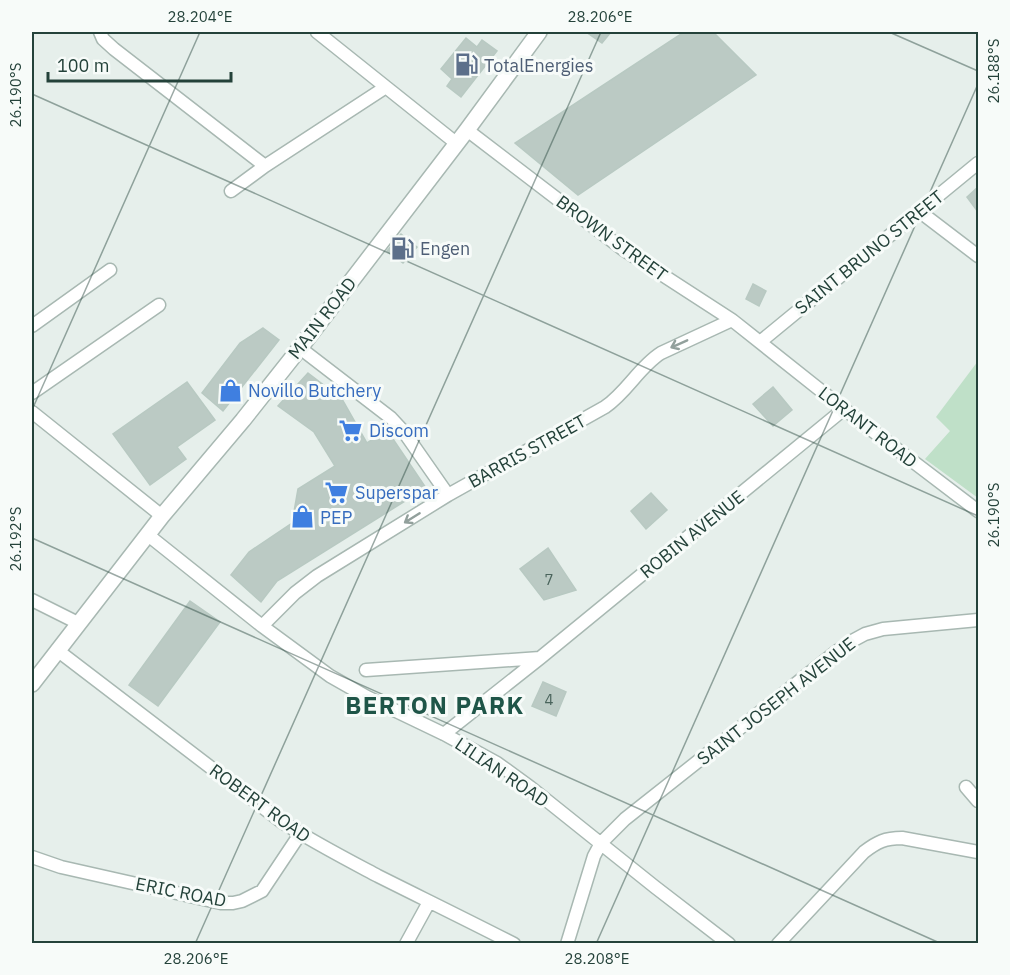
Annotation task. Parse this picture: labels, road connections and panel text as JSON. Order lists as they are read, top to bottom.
{
  "streets": {
    "street": [
      "BROWN STREET",
      "SAINT BRUNO STREET",
      "MAIN ROAD",
      "LORANT ROAD",
      "BARRIS STREET",
      "ROBIN AVENUE",
      "SAINT JOSEPH AVENUE",
      "LILIAN ROAD",
      "ROBERT ROAD",
      "ERIC ROAD"
    ]
  },
  "crossings": [
    ["BROWN STREET", "SAINT BRUNO STREET"],
    ["BROWN STREET", "MAIN ROAD"],
    ["BROWN STREET", "LORANT ROAD"],
    ["BROWN STREET", "BARRIS STREET"],
    ["SAINT BRUNO STREET", "LORANT ROAD"],
    ["MAIN ROAD", "LILIAN ROAD"],
    ["MAIN ROAD", "ROBERT ROAD"],
    ["LORANT ROAD", "ROBIN AVENUE"],
    ["BARRIS STREET", "LILIAN ROAD"],
    ["ROBIN AVENUE", "LILIAN ROAD"],
    ["SAINT JOSEPH AVENUE", "LILIAN ROAD"],
    ["ROBERT ROAD", "ERIC ROAD"]
  ],
  "one_way": ["BARRIS STREET"],
  "districts": ["BERTON PARK"],
  "places": {
    "fuel station": ["TotalEnergies", "Engen"],
    "shop": ["Novillo Butchery", "PEP"],
    "supermarket": ["Discom", "Superspar"]
  },
  "house_numbers": ["7", "4"],
  "scale_bar": "100 m",
  "coordinates": [
    "28.204°E",
    "28.206°E",
    "26.188°S",
    "26.190°S",
    "26.192°S",
    "28.208°E"
  ]
}
